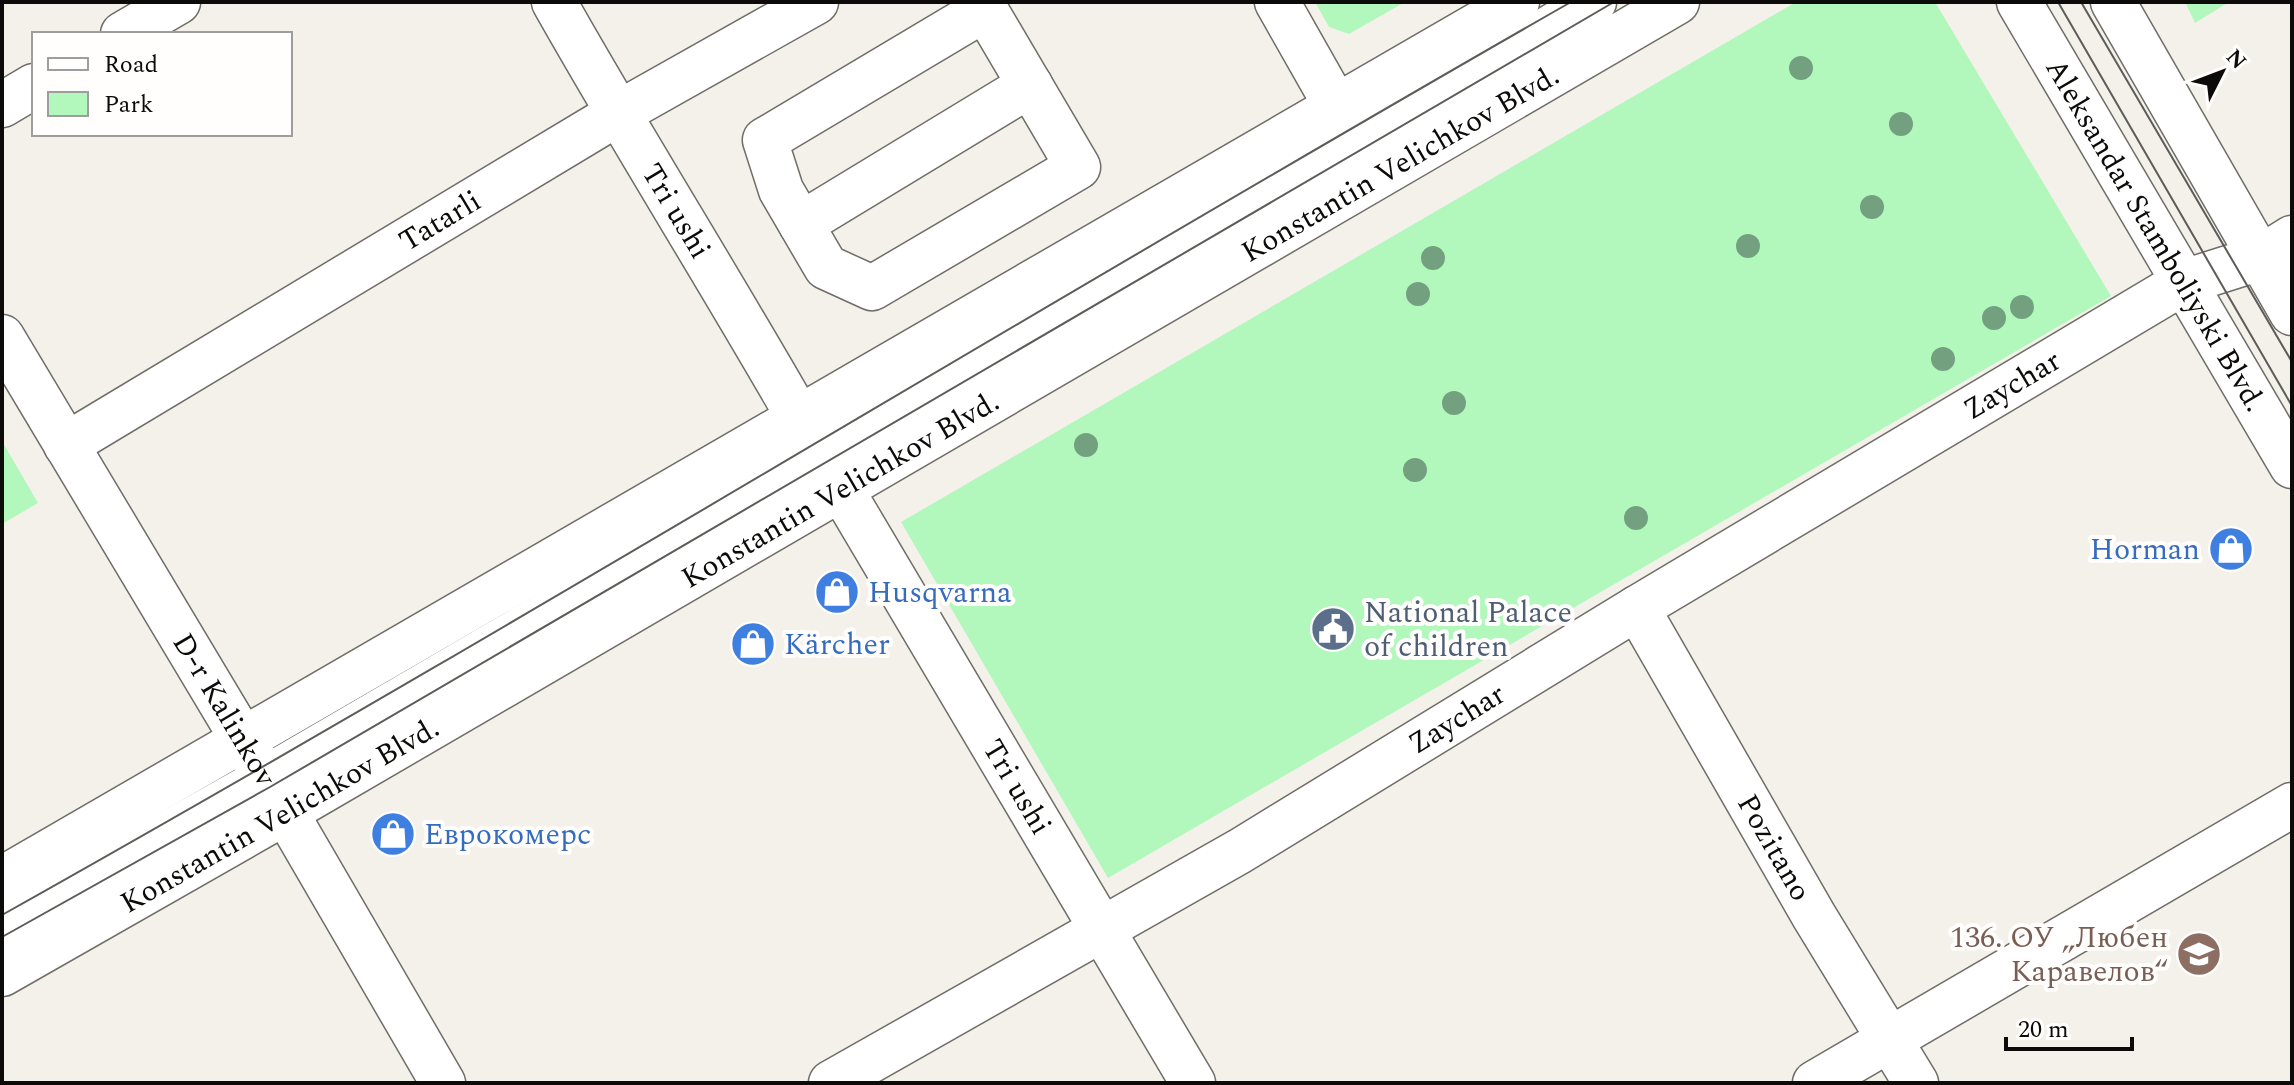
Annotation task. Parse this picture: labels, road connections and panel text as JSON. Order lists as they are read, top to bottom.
{
  "streets": {
    "street": [
      "Konstantin Velichkov Blvd.",
      "Tri ushi",
      "Tatarli",
      "Aleksandar Stamboliyski Blvd.",
      "Zaychar",
      "D-r Kalinkov",
      "Pozitano"
    ]
  },
  "crossings": [
    ["Konstantin Velichkov Blvd.", "Tri ushi"],
    ["Konstantin Velichkov Blvd.", "D-r Kalinkov"],
    ["Tri ushi", "Tatarli"],
    ["Tri ushi", "Zaychar"],
    ["Tatarli", "D-r Kalinkov"],
    ["Aleksandar Stamboliyski Blvd.", "Zaychar"],
    ["Zaychar", "Pozitano"]
  ],
  "places": {
    "shop": [
      "Horman",
      "Husqvarna",
      "Kärcher",
      "Еврокомерс"
    ],
    "public building": ["National Palace of children"],
    "school or university": ["136. ОУ „Любен Каравелов“"]
  },
  "legend": ["Road", "Park"],
  "scale_bar": "20 m",
  "north": "top right"
}
